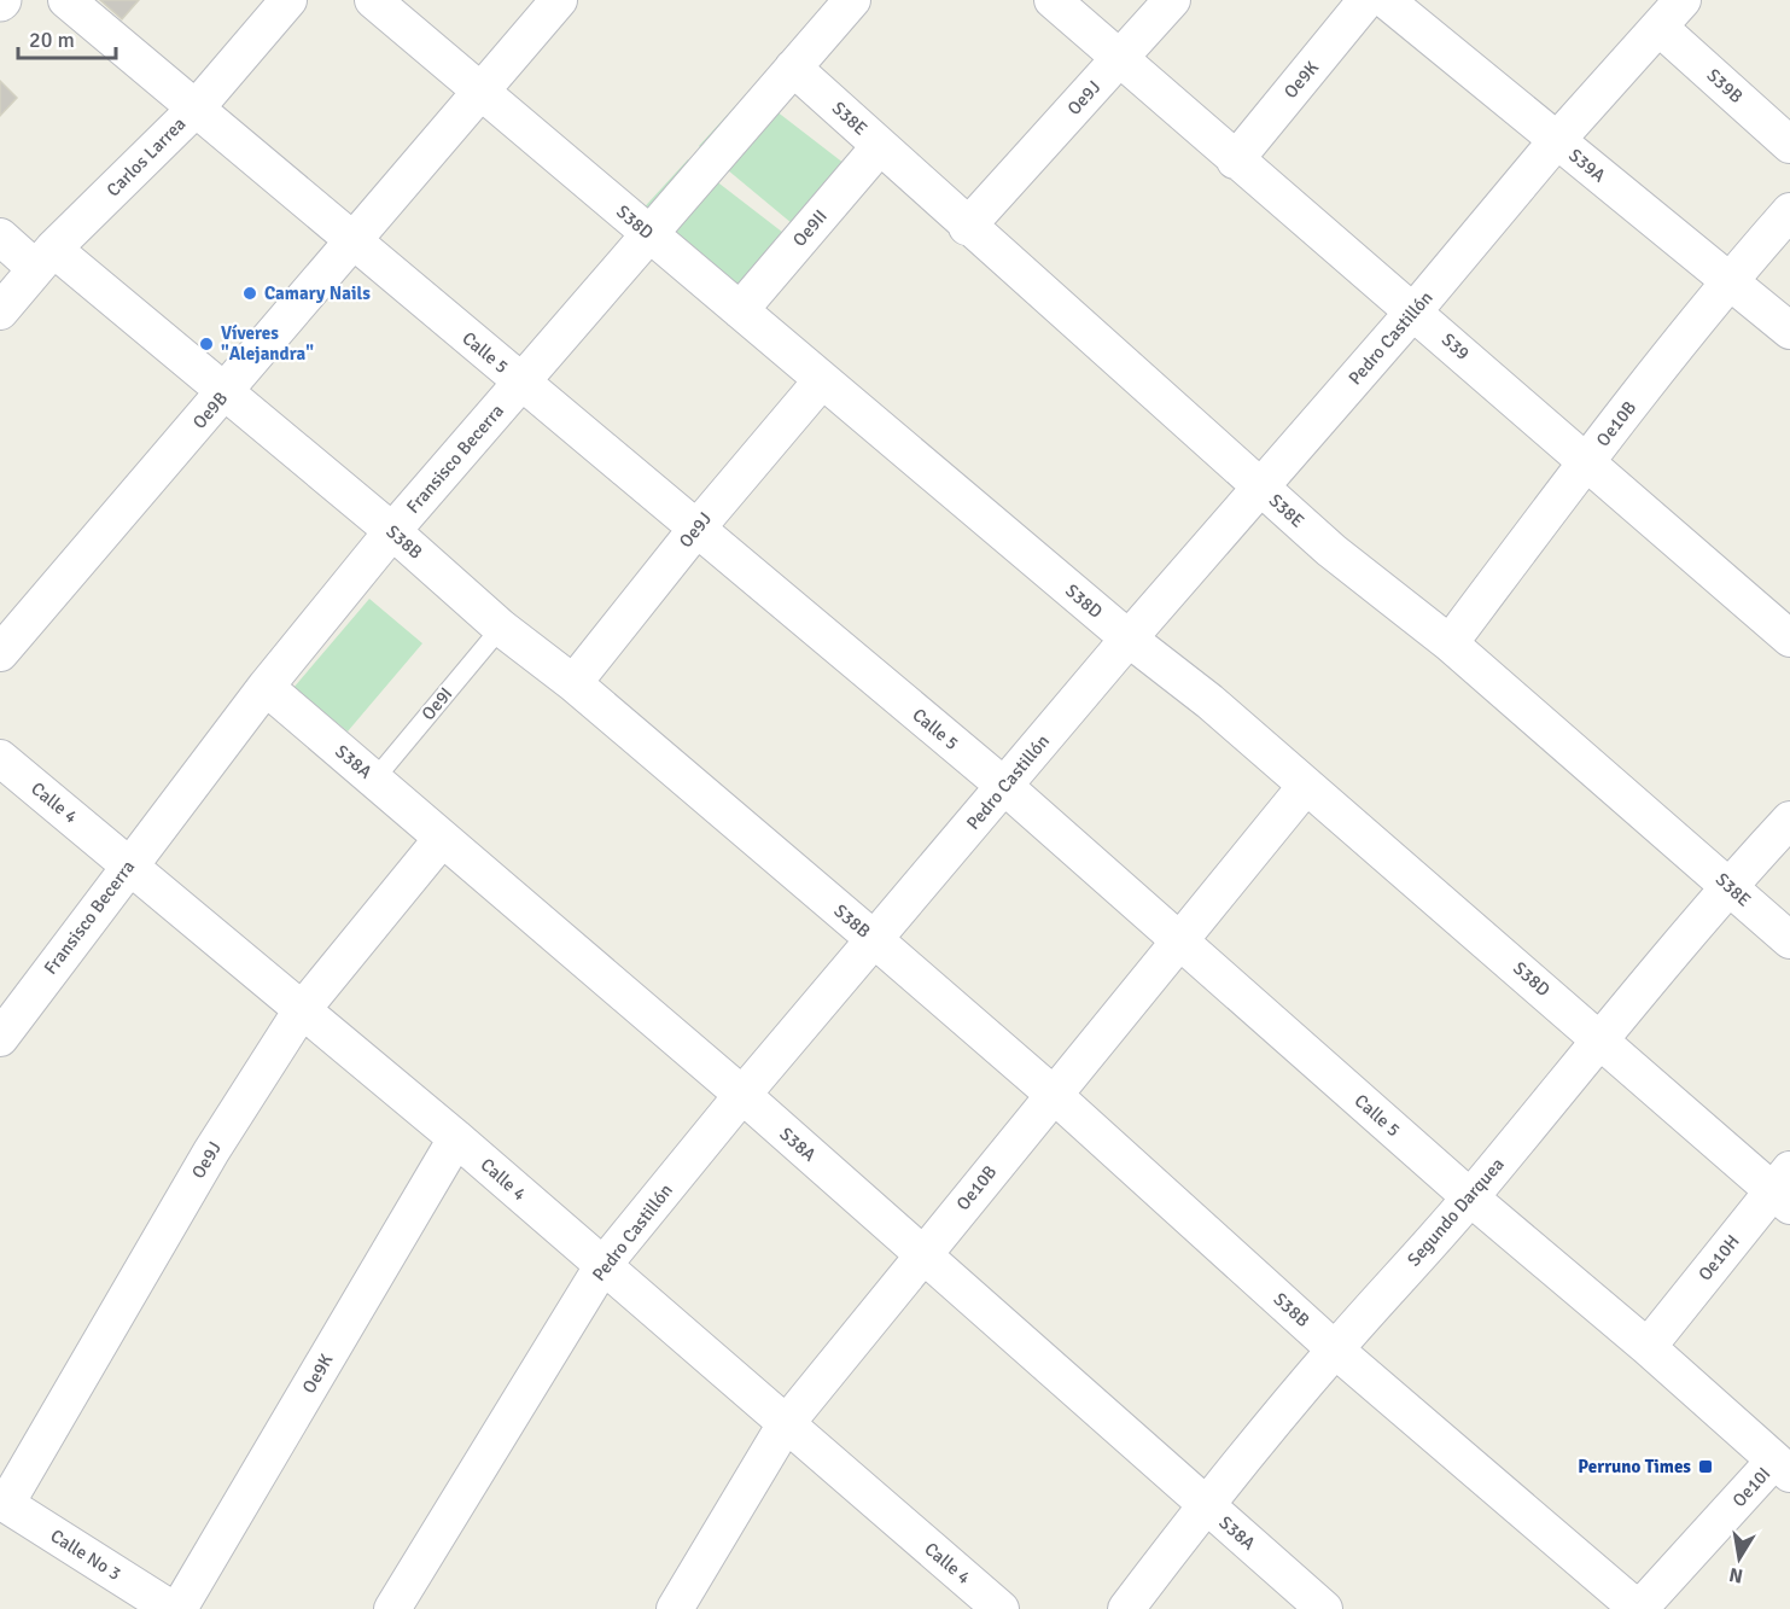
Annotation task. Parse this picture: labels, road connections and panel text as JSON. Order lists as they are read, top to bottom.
{
  "streets": {
    "street": [
      "Oe9K",
      "S39B",
      "Oe9J",
      "S38E",
      "Carlos Larrea",
      "S39A",
      "S38D",
      "Oe9II",
      "Pedro Castillón",
      "S39",
      "Calle 5",
      "Oe9B",
      "Oe10B",
      "Fransisco Becerra",
      "S38B",
      "S38A",
      "Calle 4",
      "Segundo Darquea",
      "Oe10H",
      "Oe10I",
      "Calle No 3"
    ],
    "lane": ["Oe9I"]
  },
  "crossings": [
    ["Oe9K", "S39"],
    ["Oe9K", "Calle 4"],
    ["S39B", "Pedro Castillón"],
    ["Oe9J", "S38E"],
    ["Oe9J", "S38D"],
    ["Oe9J", "S39"],
    ["Oe9J", "Calle 5"],
    ["Oe9J", "S38B"],
    ["Oe9J", "S38A"],
    ["Oe9J", "Calle 4"],
    ["Oe9J", "Calle No 3"],
    ["S38E", "Oe9II"],
    ["S38E", "Pedro Castillón"],
    ["S38E", "Oe10B"],
    ["S38E", "Fransisco Becerra"],
    ["S38E", "Segundo Darquea"],
    ["Carlos Larrea", "Calle 5"],
    ["Carlos Larrea", "S38B"],
    ["S39A", "Pedro Castillón"],
    ["S39A", "Oe10B"],
    ["S38D", "Oe9II"],
    ["S38D", "Pedro Castillón"],
    ["S38D", "Oe9B"],
    ["S38D", "Oe10B"],
    ["S38D", "Fransisco Becerra"],
    ["S38D", "Segundo Darquea"],
    ["S38D", "Oe10H"],
    ["Pedro Castillón", "S39"],
    ["Pedro Castillón", "Calle 5"],
    ["Pedro Castillón", "S38B"],
    ["Pedro Castillón", "S38A"],
    ["Pedro Castillón", "Calle 4"],
    ["S39", "Oe10B"],
    ["Calle 5", "Oe9B"],
    ["Calle 5", "Oe10B"],
    ["Calle 5", "Fransisco Becerra"],
    ["Calle 5", "Segundo Darquea"],
    ["Calle 5", "Oe10H"],
    ["Calle 5", "Oe10I"],
    ["Oe9B", "S38B"],
    ["Oe10B", "S38B"],
    ["Oe10B", "S38A"],
    ["Oe10B", "Calle 4"],
    ["Fransisco Becerra", "S38B"],
    ["Fransisco Becerra", "S38A"],
    ["Fransisco Becerra", "Calle 4"],
    ["S38B", "Oe9I"],
    ["S38B", "Segundo Darquea"],
    ["S38B", "Oe10I"],
    ["Oe9I", "S38A"],
    ["S38A", "Segundo Darquea"]
  ],
  "places": {
    "other": ["Camary Nails", "Víveres \"Alejandra\""],
    "transit": ["Perruno Times"]
  },
  "scale_bar": "20 m",
  "north": "bottom"
}
